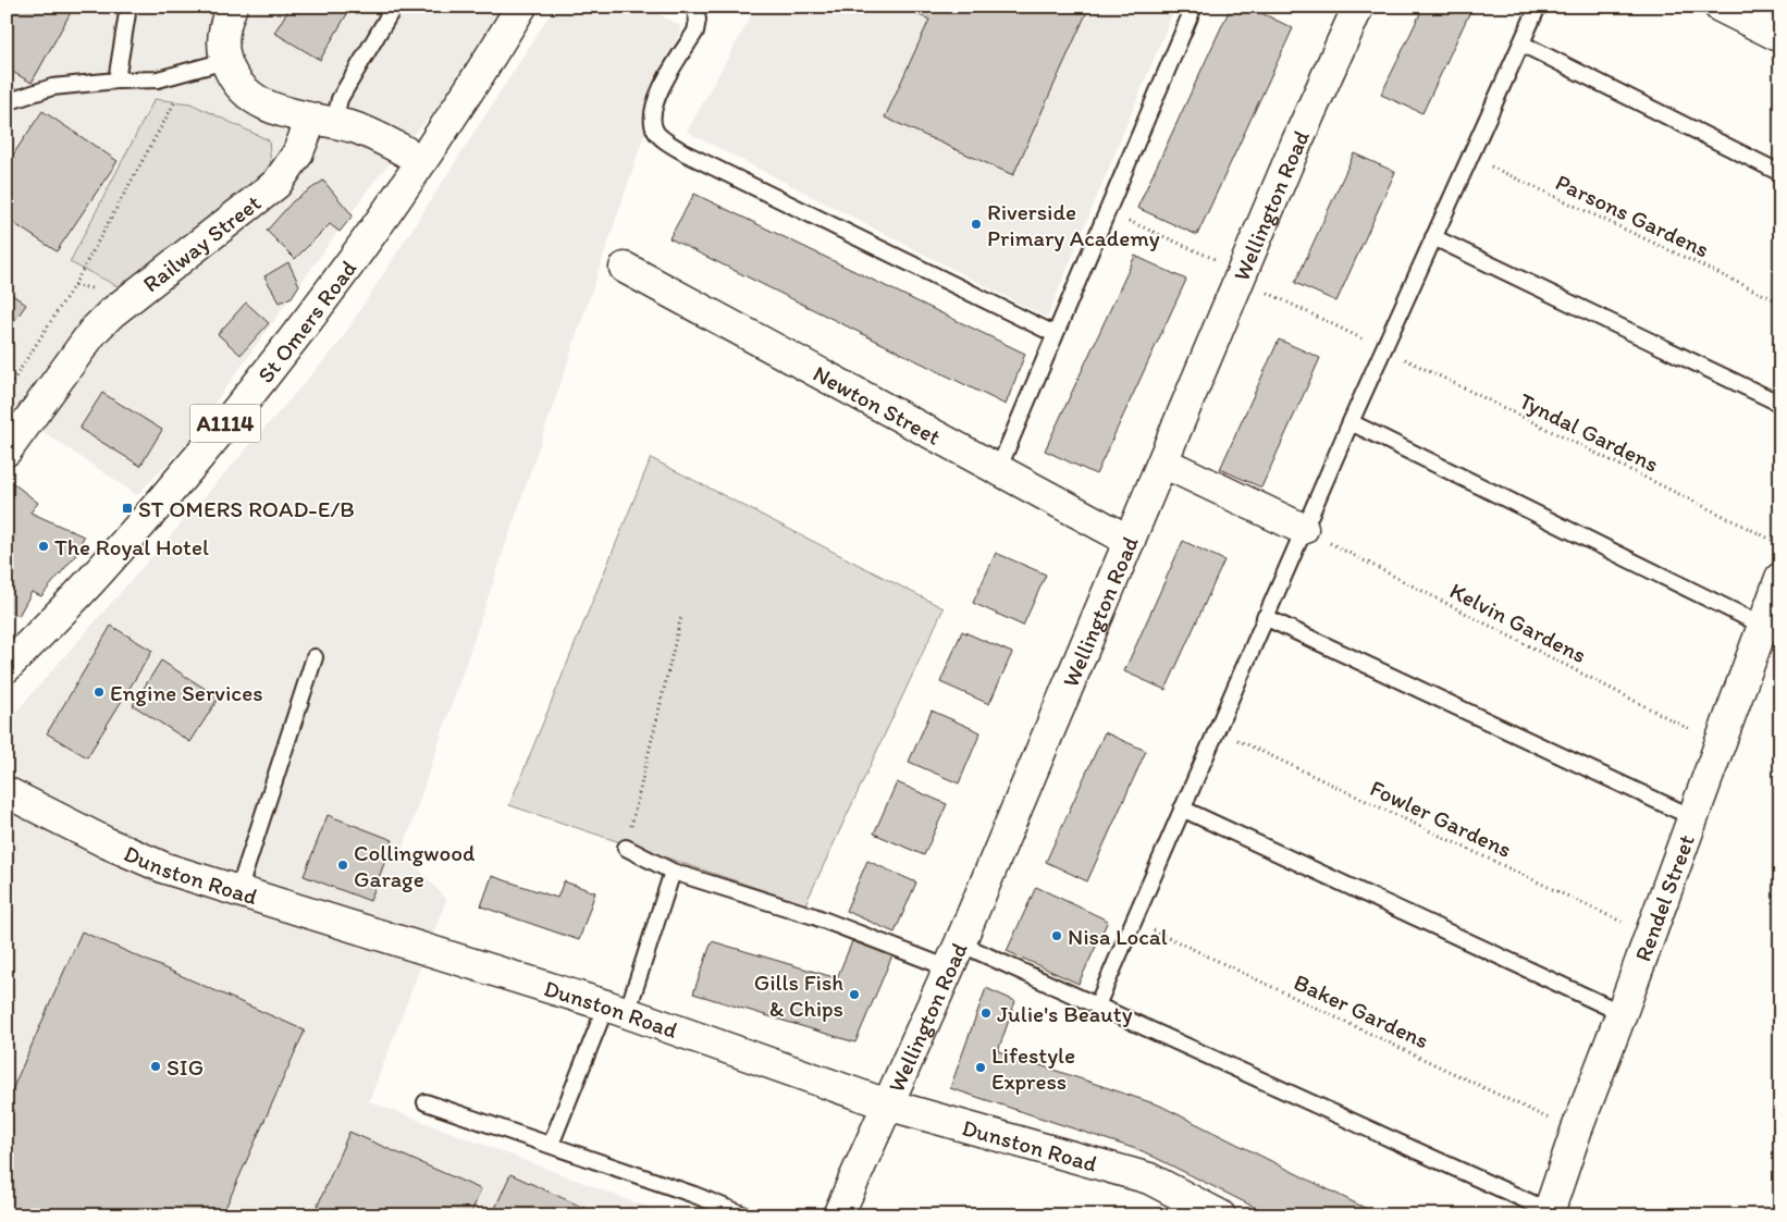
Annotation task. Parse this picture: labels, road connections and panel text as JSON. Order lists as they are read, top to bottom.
{
  "streets": {
    "street": [
      "Wellington Road",
      "Railway Street",
      "St Omers Road",
      "Newton Street",
      "A1114",
      "Dunston Road",
      "Rendel Street"
    ],
    "path": [
      "Parsons Gardens",
      "Tyndal Gardens",
      "Kelvin Gardens",
      "Fowler Gardens",
      "Baker Gardens"
    ]
  },
  "crossings": [
    ["Wellington Road", "Newton Street"],
    ["Wellington Road", "Dunston Road"],
    ["St Omers Road", "A1114"],
    ["Kelvin Gardens", "Rendel Street"],
    ["Fowler Gardens", "Rendel Street"],
    ["Rendel Street", "Baker Gardens"]
  ],
  "places": {
    "other": [
      "Riverside Primary Academy",
      "The Royal Hotel",
      "Engine Services",
      "Collingwood Garage",
      "Nisa Local",
      "Gills Fish & Chips",
      "Julie's Beauty",
      "SIG",
      "Lifestyle Express"
    ],
    "transit": ["ST OMERS ROAD-E/B"]
  }
}
